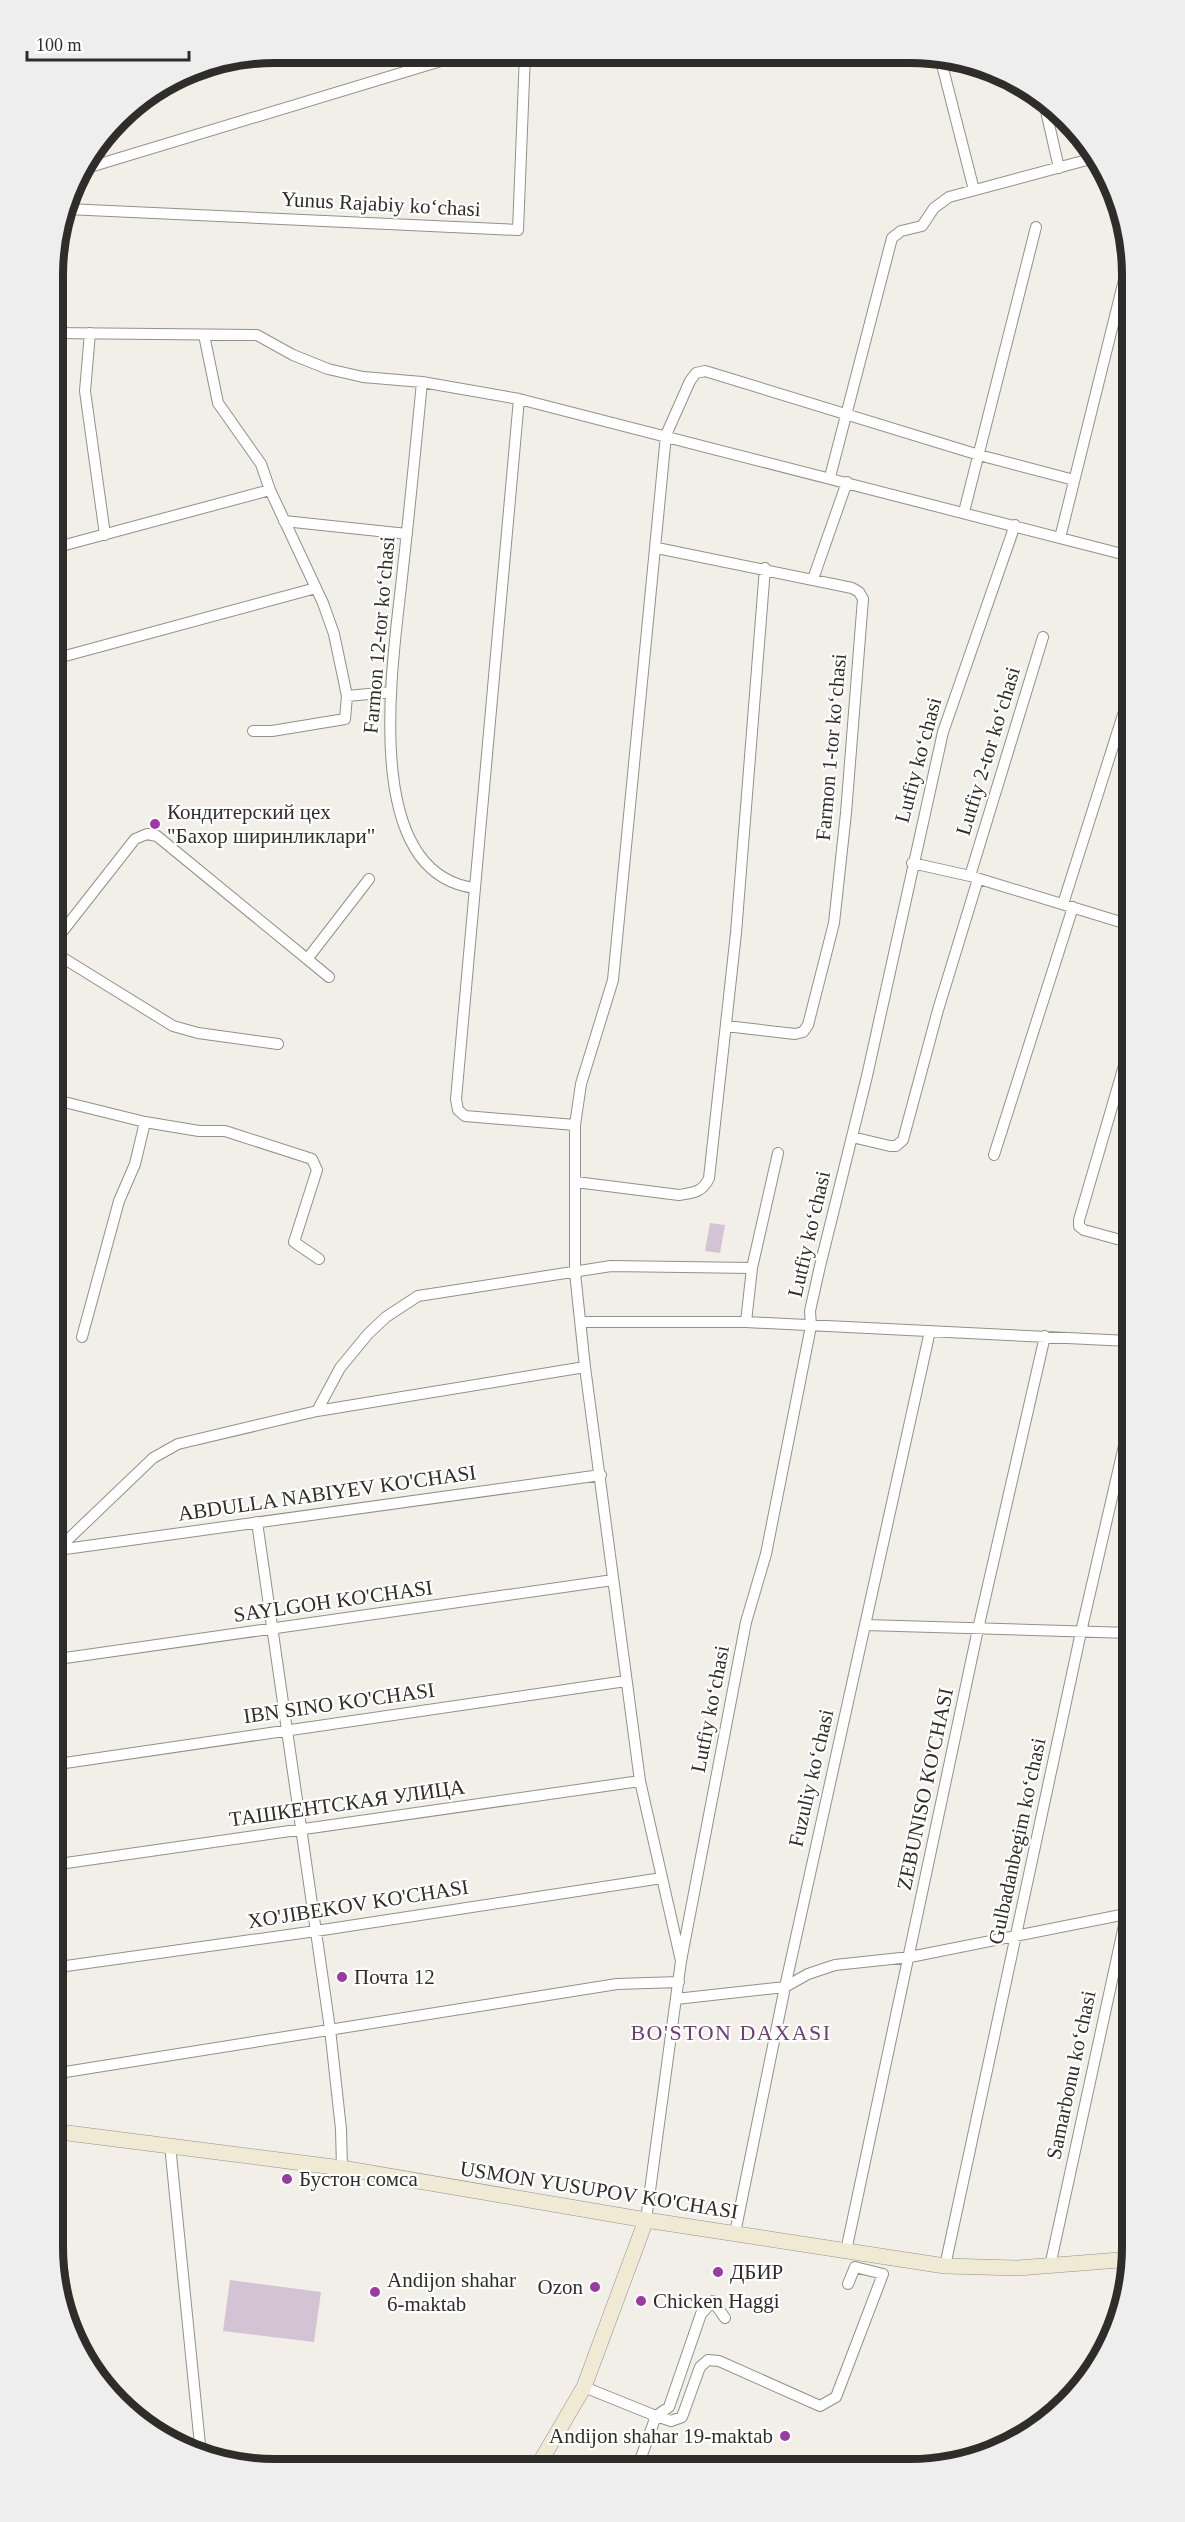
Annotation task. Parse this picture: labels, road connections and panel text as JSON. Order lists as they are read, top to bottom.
{
  "streets": {
    "main road": ["USMON YUSUPOV KO'CHASI"],
    "street": [
      "Yunus Rajabiy koʻchasi",
      "Farmon 12-tor koʻchasi",
      "Farmon 1-tor koʻchasi",
      "Lutfiy 2-tor koʻchasi",
      "Lutfiy koʻchasi",
      "ABDULLA NABIYEV KO'CHASI",
      "SAYLGOH KO'CHASI",
      "IBN SINO KO'CHASI",
      "Fuzuliy koʻchasi",
      "ZEBUNISO KO'CHASI",
      "ТАШКЕНТСКАЯ УЛИЦА",
      "Gulbadanbegim koʻchasi",
      "XO'JIBEKOV KO'CHASI",
      "Samarbonu koʻchasi"
    ]
  },
  "crossings": [
    ["Lutfiy 2-tor koʻchasi", "Lutfiy koʻchasi"],
    ["Fuzuliy koʻchasi", "USMON YUSUPOV KO'CHASI"],
    ["ZEBUNISO KO'CHASI", "USMON YUSUPOV KO'CHASI"],
    ["Gulbadanbegim koʻchasi", "USMON YUSUPOV KO'CHASI"],
    ["Samarbonu koʻchasi", "USMON YUSUPOV KO'CHASI"]
  ],
  "districts": ["BO'STON DAXASI"],
  "places": [
    "Кондитерский цех \"Бахор ширинликлари\"",
    "Почта 12",
    "Бустон сомса",
    "ДБИР",
    "Ozon",
    "Andijon shahar 6-maktab",
    "Chicken Haggi",
    "Andijon shahar 19-maktab"
  ],
  "scale_bar": "100 m"
}
